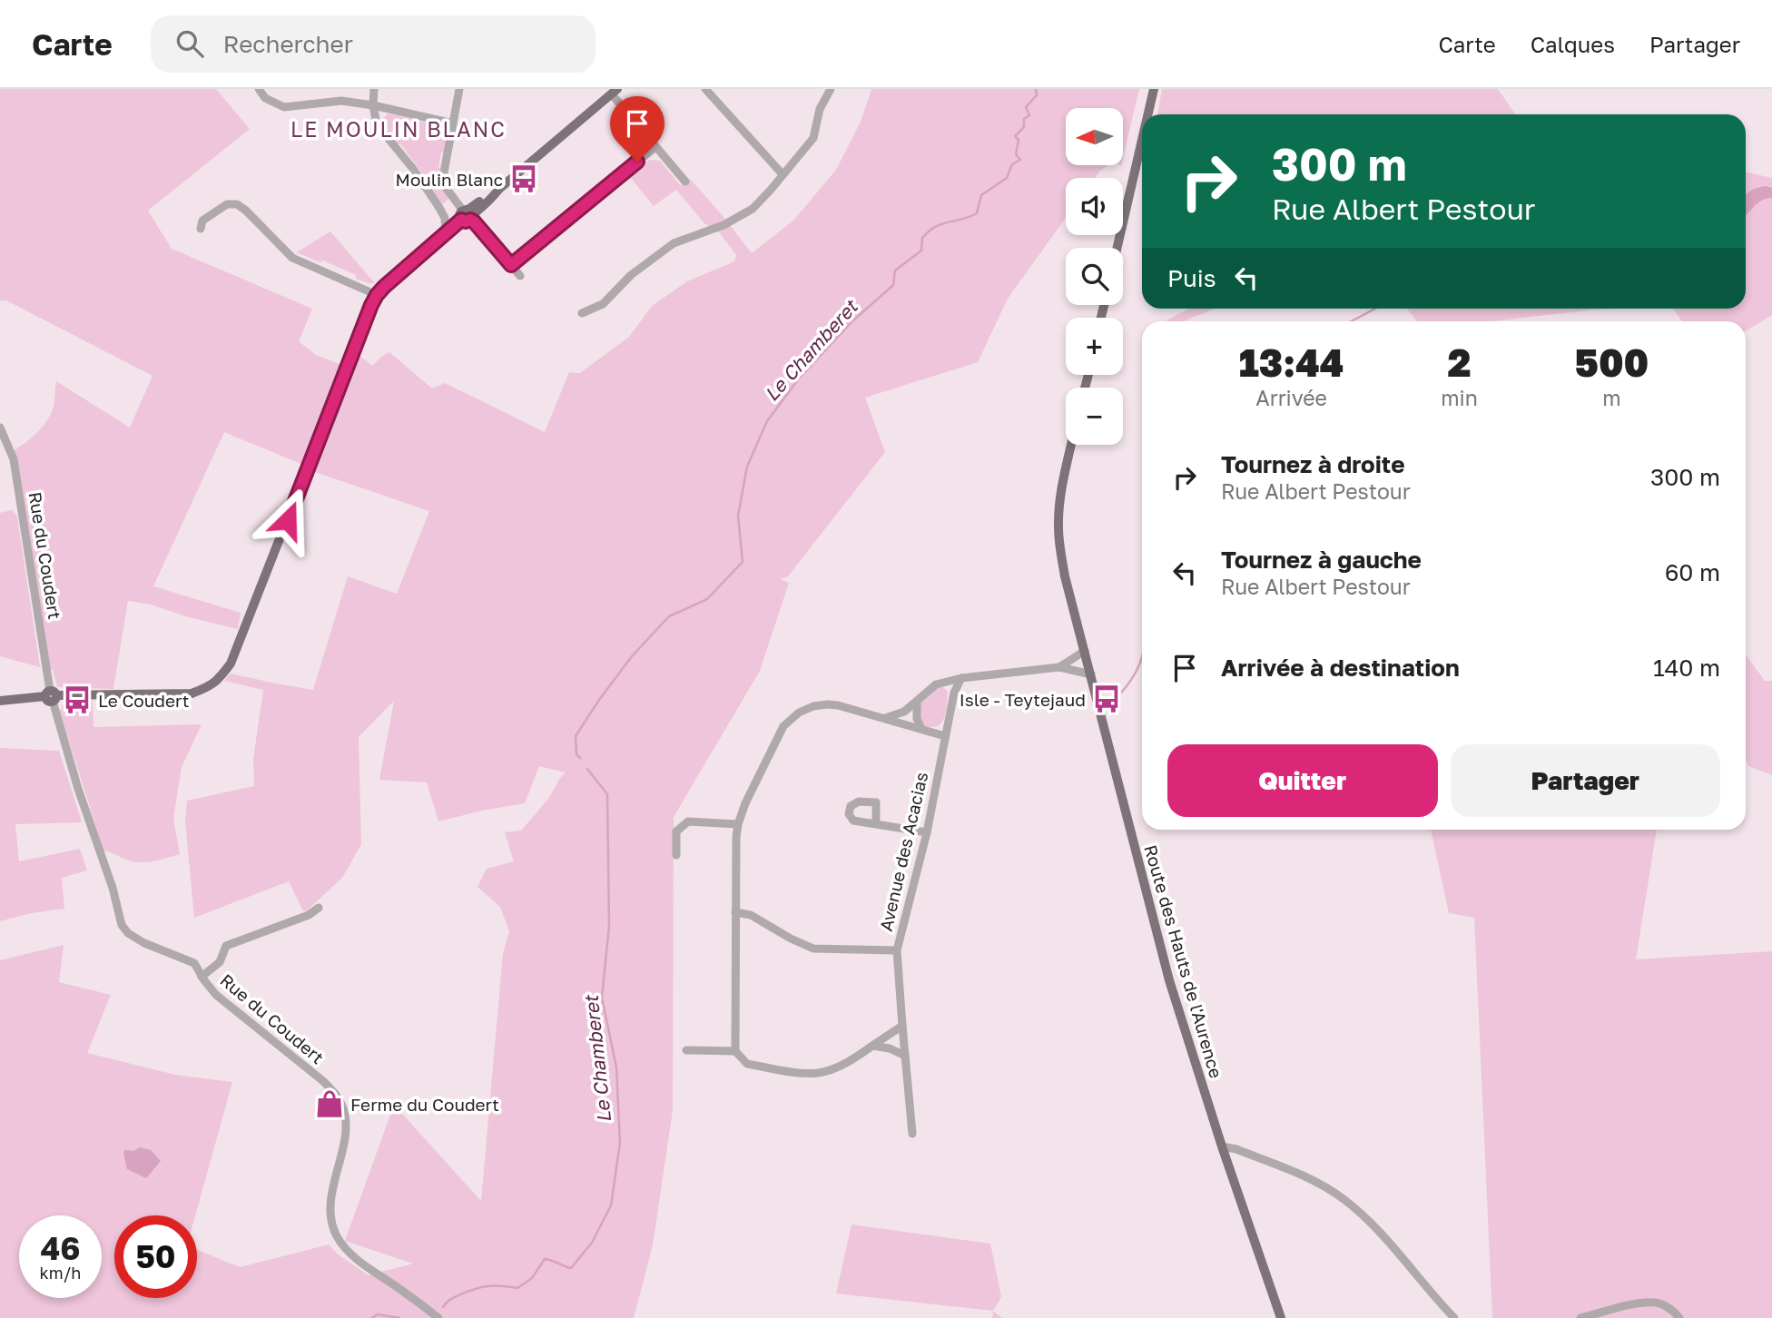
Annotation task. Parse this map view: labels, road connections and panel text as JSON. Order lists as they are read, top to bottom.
{
  "streets": {
    "main road": ["Route des Hauts de l'Aurence"],
    "street": ["Rue du Coudert", "Avenue des Acacias"]
  },
  "districts": ["LE MOULIN BLANC"],
  "water": ["Le Chamberet"],
  "places": {
    "bus stop": ["Moulin Blanc", "Isle - Teytejaud", "Le Coudert"],
    "shop": ["Ferme du Coudert"]
  },
  "north": "left",
  "page": {
    "header": "Carte",
    "search": "Rechercher",
    "nav": ["Carte", "Calques", "Partager"],
    "map_buttons": ["+", "−"],
    "turn": ["300 m", "Rue Albert Pestour"],
    "then": "Puis",
    "eta": [
      "13:44",
      "Arrivée",
      "2",
      "min",
      "500",
      "m"
    ],
    "list": [
      {
        "name": "Tournez à droite",
        "note": "Rue Albert Pestour",
        "value": "300 m"
      },
      {
        "name": "Tournez à gauche",
        "note": "Rue Albert Pestour",
        "value": "60 m"
      },
      {
        "name": "Arrivée à destination",
        "value": "140 m"
      }
    ],
    "buttons": ["Quitter", "Partager"],
    "speed": "46 km/h",
    "limit": "50"
  }
}
